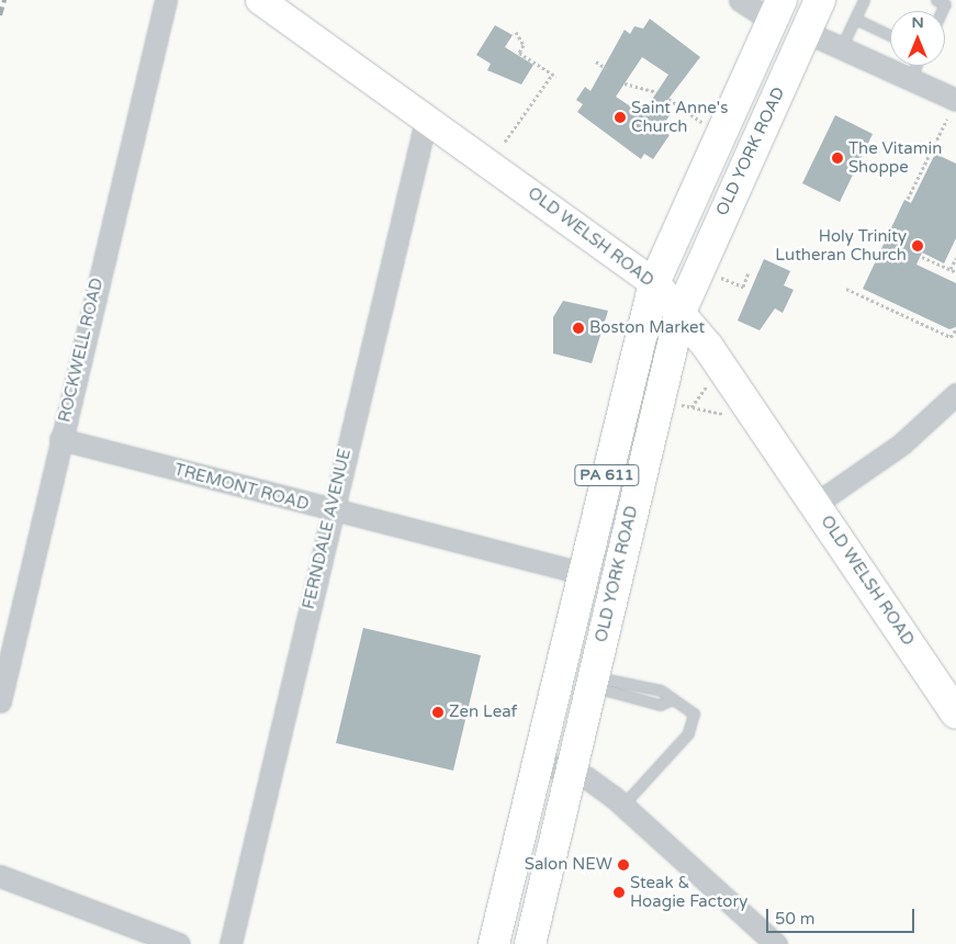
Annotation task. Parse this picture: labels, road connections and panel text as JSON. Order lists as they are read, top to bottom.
{
  "streets": {
    "main road": ["OLD YORK ROAD", "OLD WELSH ROAD", "PA 611"],
    "street": ["ROCKWELL ROAD", "TREMONT ROAD", "FERNDALE AVENUE"]
  },
  "crossings": [
    ["OLD YORK ROAD", "OLD WELSH ROAD"],
    ["OLD YORK ROAD", "TREMONT ROAD"],
    ["OLD WELSH ROAD", "FERNDALE AVENUE"],
    ["ROCKWELL ROAD", "TREMONT ROAD"],
    ["TREMONT ROAD", "FERNDALE AVENUE"]
  ],
  "places": [
    "Saint Anne's Church",
    "The Vitamin Shoppe",
    "Holy Trinity Lutheran Church",
    "Boston Market",
    "Zen Leaf",
    "Salon NEW",
    "Steak & Hoagie Factory"
  ],
  "scale_bar": "50 m",
  "north": "top"
}
